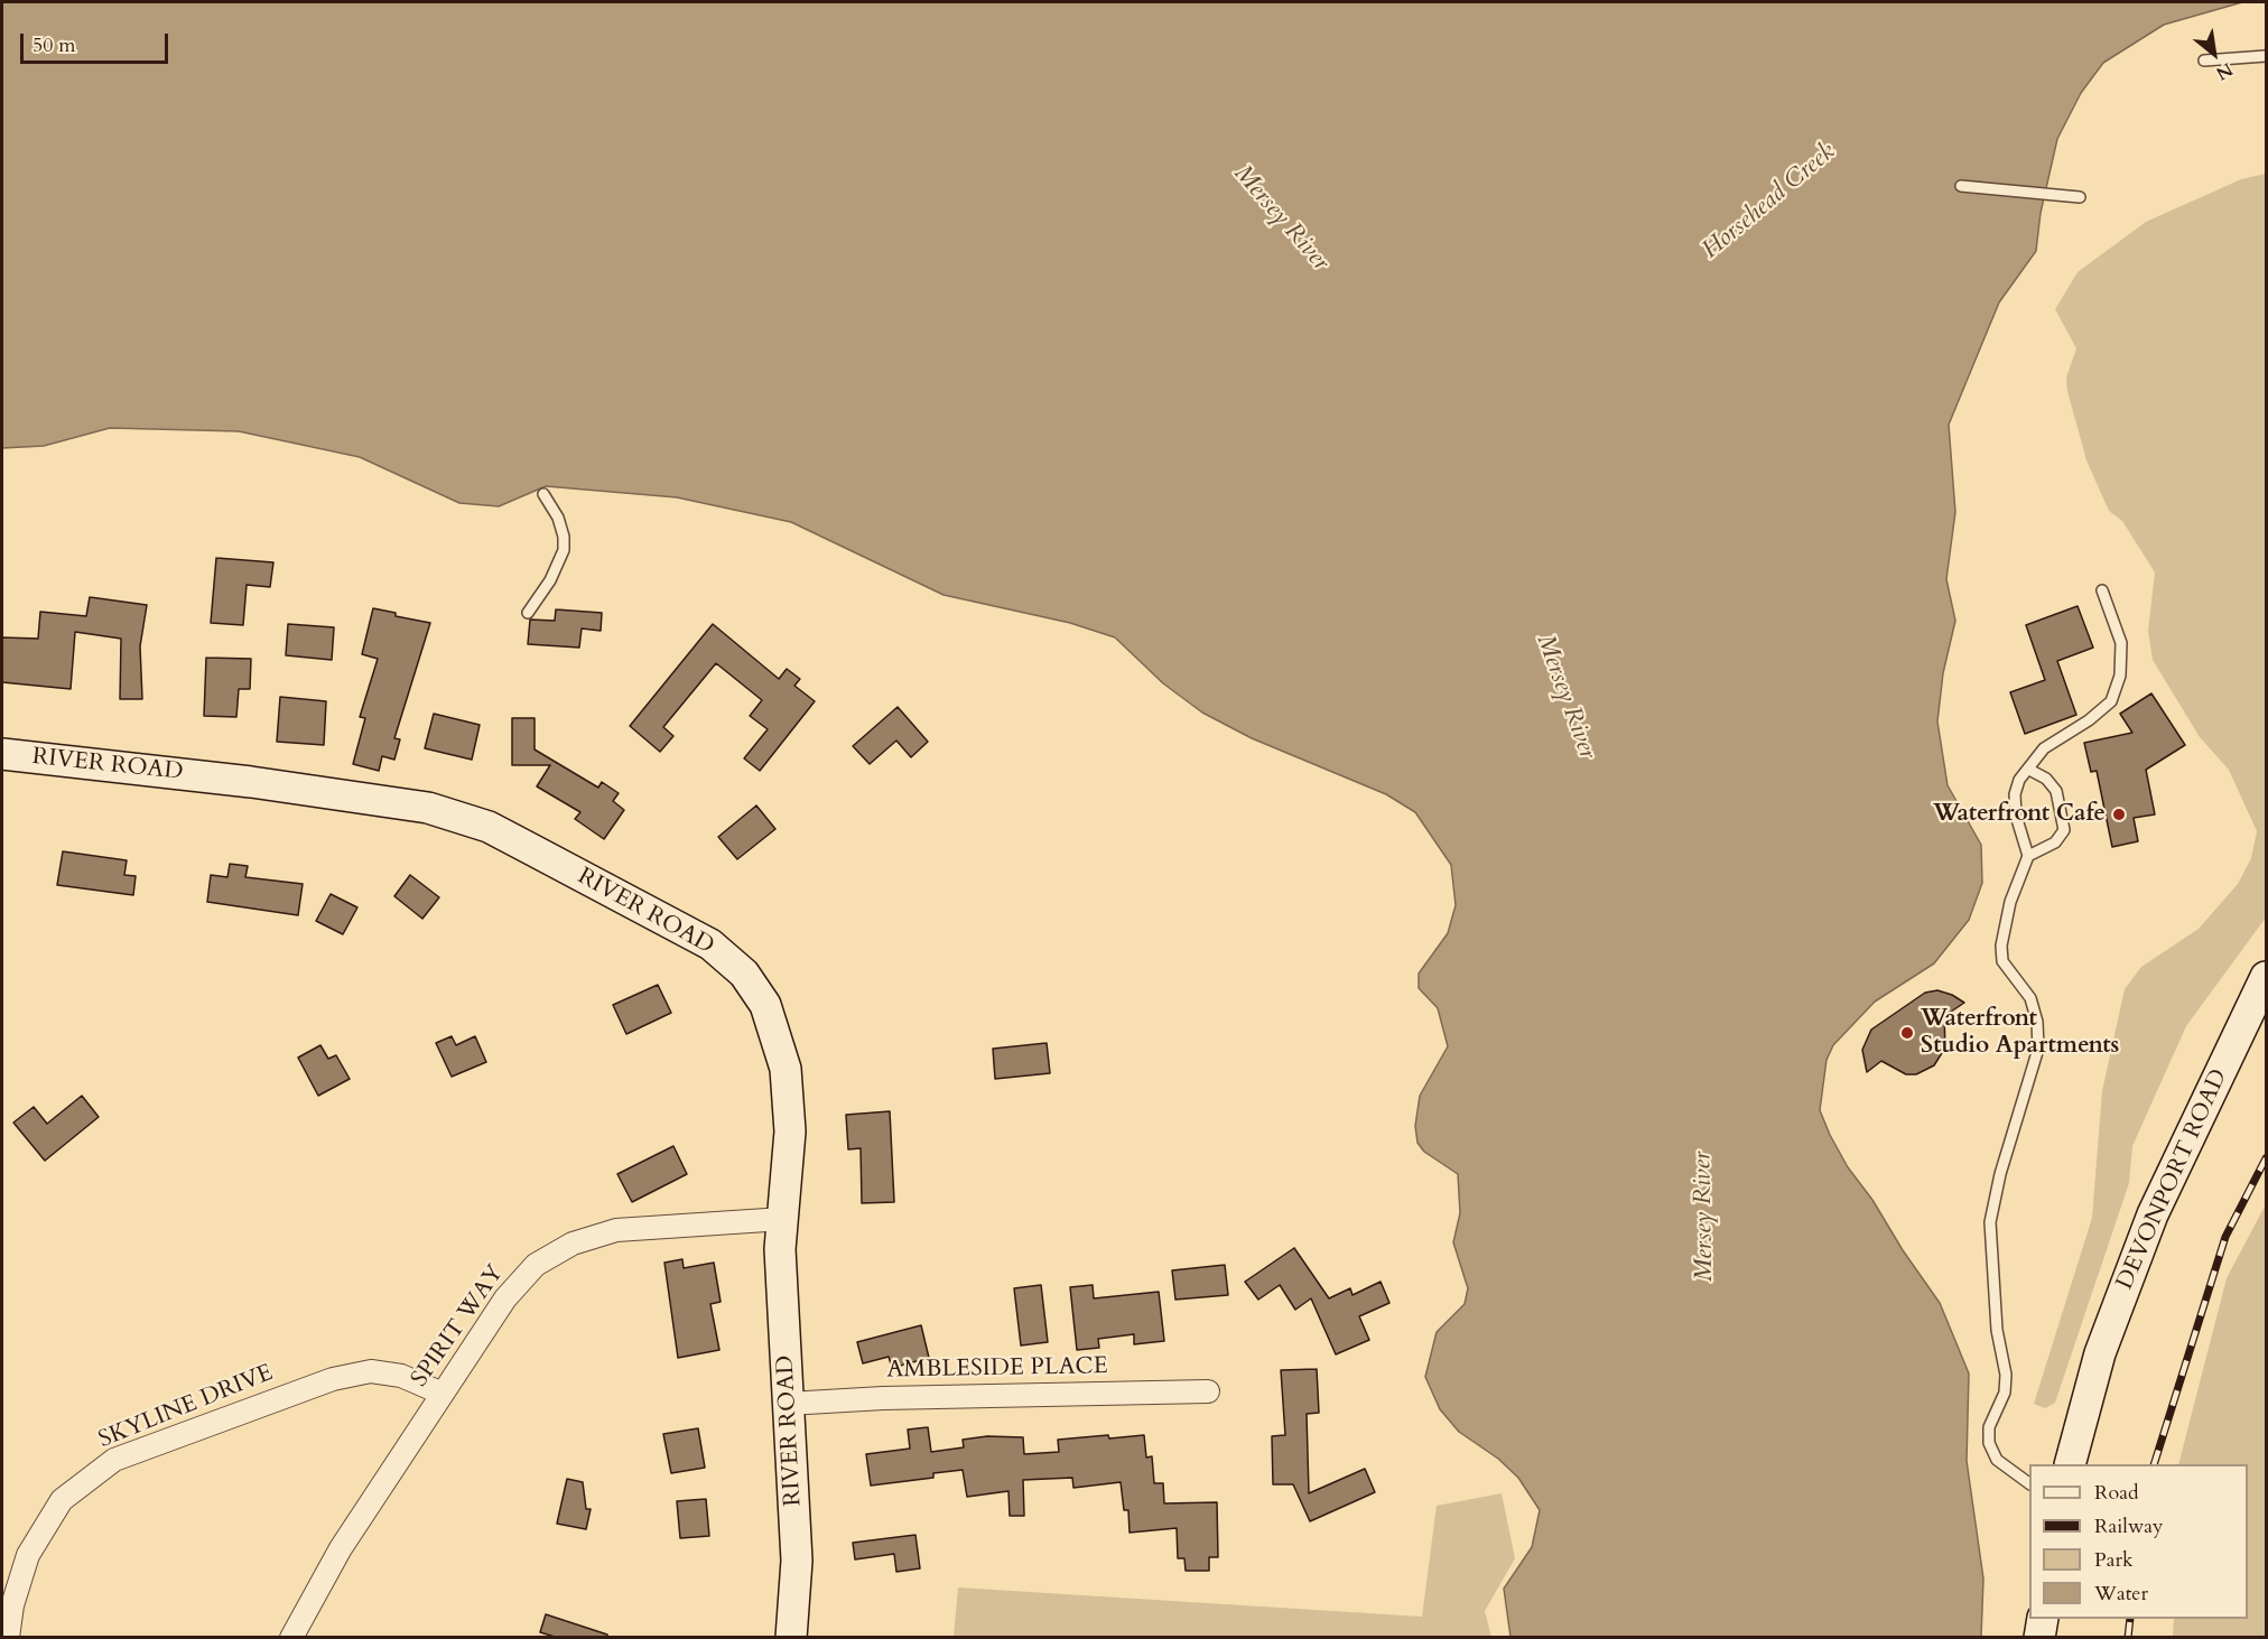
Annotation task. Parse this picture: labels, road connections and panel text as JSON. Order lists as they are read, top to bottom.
{
  "streets": {
    "main road": ["RIVER ROAD", "DEVONPORT ROAD"],
    "street": ["SPIRIT WAY", "AMBLESIDE PLACE", "SKYLINE DRIVE"]
  },
  "crossings": [
    ["RIVER ROAD", "SPIRIT WAY"],
    ["RIVER ROAD", "AMBLESIDE PLACE"],
    ["SPIRIT WAY", "SKYLINE DRIVE"]
  ],
  "water": ["Horsehead Creek", "Mersey River"],
  "places": ["Waterfront Cafe", "Waterfront Studio Apartments"],
  "legend": [
    "Road",
    "Railway",
    "Park",
    "Water"
  ],
  "scale_bar": "50 m",
  "north": "bottom right"
}
